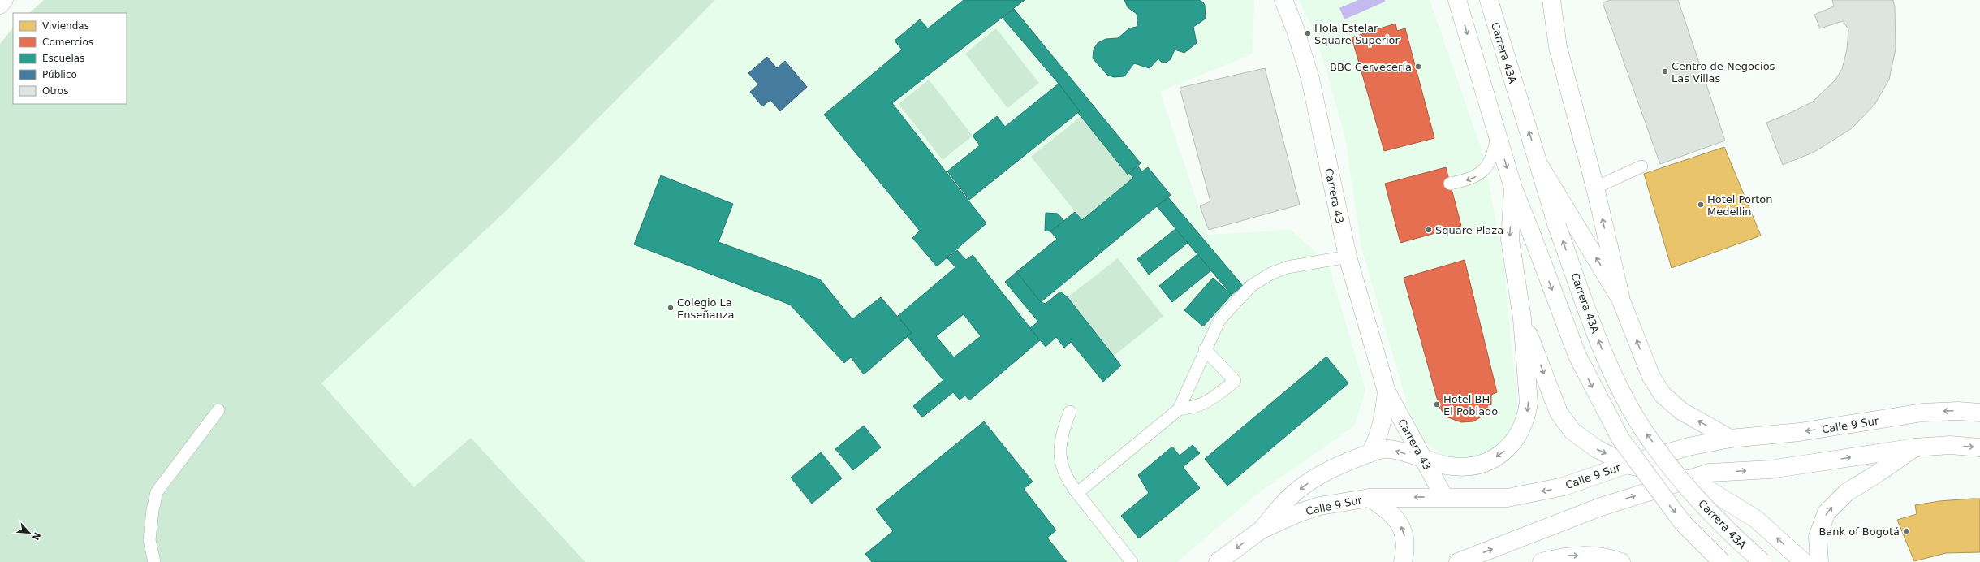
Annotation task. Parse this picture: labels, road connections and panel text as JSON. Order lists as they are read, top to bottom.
{
  "streets": {
    "main road": ["Carrera 43A", "Carrera 43", "Calle 9 Sur"]
  },
  "crossings": [
    ["Carrera 43", "Calle 9 Sur"]
  ],
  "places": [
    "Hola Estelar Square Superior",
    "BBC Cervecería",
    "Centro de Negocios Las Villas",
    "Hotel Porton Medellin",
    "Square Plaza",
    "Colegio La Enseñanza",
    "Hotel BH El Poblado",
    "Bank of Bogotá"
  ],
  "legend": [
    "Viviendas",
    "Comercios",
    "Escuelas",
    "Público",
    "Otros"
  ],
  "north": "bottom right"
}
